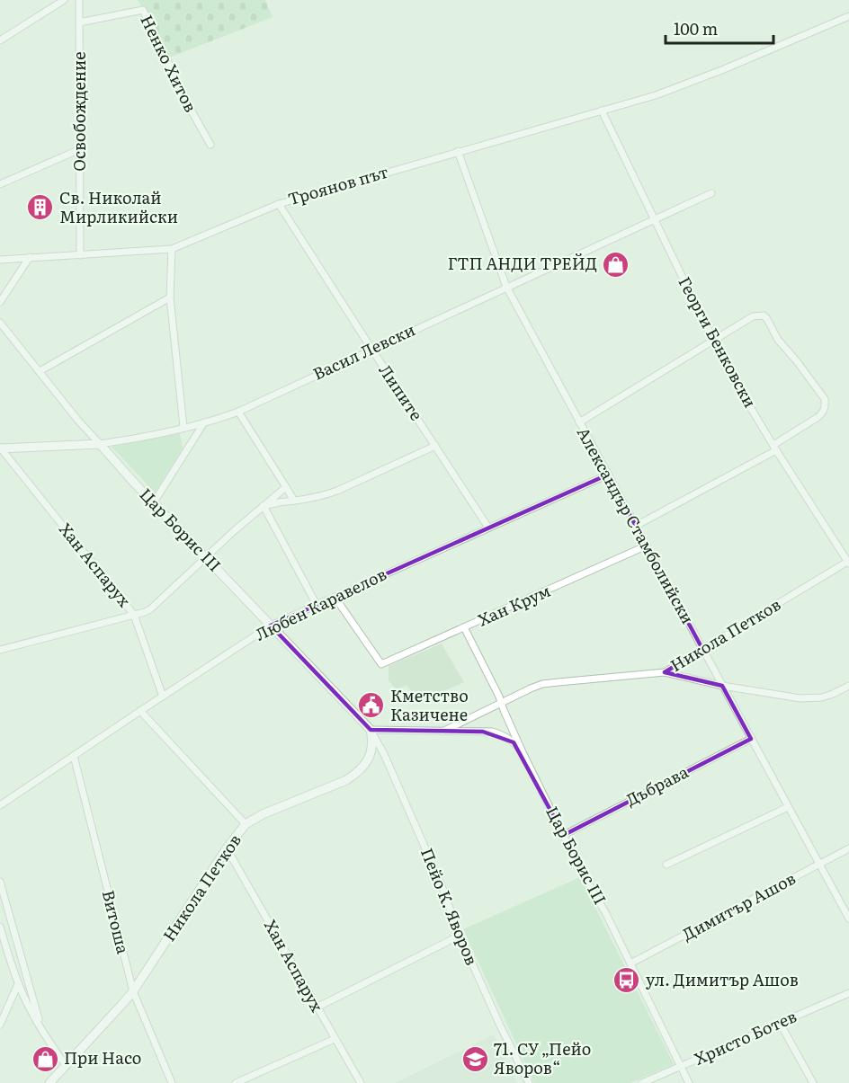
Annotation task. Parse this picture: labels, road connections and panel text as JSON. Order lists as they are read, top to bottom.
{
  "streets": {
    "street": [
      "Ненко Хитов",
      "Освобождение",
      "Троянов път",
      "Георги Бенковски",
      "Васил Левски",
      "Липите",
      "Александър Стамболийски",
      "Цар Борис III",
      "Хан Аспарух",
      "Любен Каравелов",
      "Хан Крум",
      "Никола Петков",
      "Дъбрава",
      "Пейо К. Яворов",
      "Димитър Ашов",
      "Витоша",
      "Христо Ботев"
    ]
  },
  "crossings": [
    ["Ненко Хитов", "Освобождение"],
    ["Освобождение", "Троянов път"],
    ["Троянов път", "Георги Бенковски"],
    ["Троянов път", "Липите"],
    ["Троянов път", "Александър Стамболийски"],
    ["Георги Бенковски", "Васил Левски"],
    ["Георги Бенковски", "Никола Петков"],
    ["Васил Левски", "Липите"],
    ["Васил Левски", "Александър Стамболийски"],
    ["Васил Левски", "Цар Борис III"],
    ["Васил Левски", "Хан Аспарух"],
    ["Липите", "Любен Каравелов"],
    ["Александър Стамболийски", "Любен Каравелов"],
    ["Александър Стамболийски", "Хан Крум"],
    ["Александър Стамболийски", "Никола Петков"],
    ["Александър Стамболийски", "Дъбрава"],
    ["Александър Стамболийски", "Димитър Ашов"],
    ["Цар Борис III", "Любен Каравелов"],
    ["Цар Борис III", "Хан Крум"],
    ["Цар Борис III", "Никола Петков"],
    ["Цар Борис III", "Дъбрава"],
    ["Цар Борис III", "Пейо К. Яворов"],
    ["Цар Борис III", "Димитър Ашов"],
    ["Цар Борис III", "Христо Ботев"],
    ["Хан Аспарух", "Любен Каравелов"],
    ["Хан Аспарух", "Никола Петков"],
    ["Любен Каравелов", "Хан Крум"],
    ["Любен Каравелов", "Витоша"],
    ["Никола Петков", "Пейо К. Яворов"],
    ["Никола Петков", "Витоша"]
  ],
  "places": {
    "building": ["Св. Николай Мирликийски"],
    "shop": ["ГТП АНДИ ТРЕЙД", "При Насо"],
    "public building": ["Кметство Казичене"],
    "bus stop": ["ул. Димитър Ашов"],
    "school or university": ["71. СУ „Пейо Яворов“"]
  },
  "scale_bar": "100 m"
}
